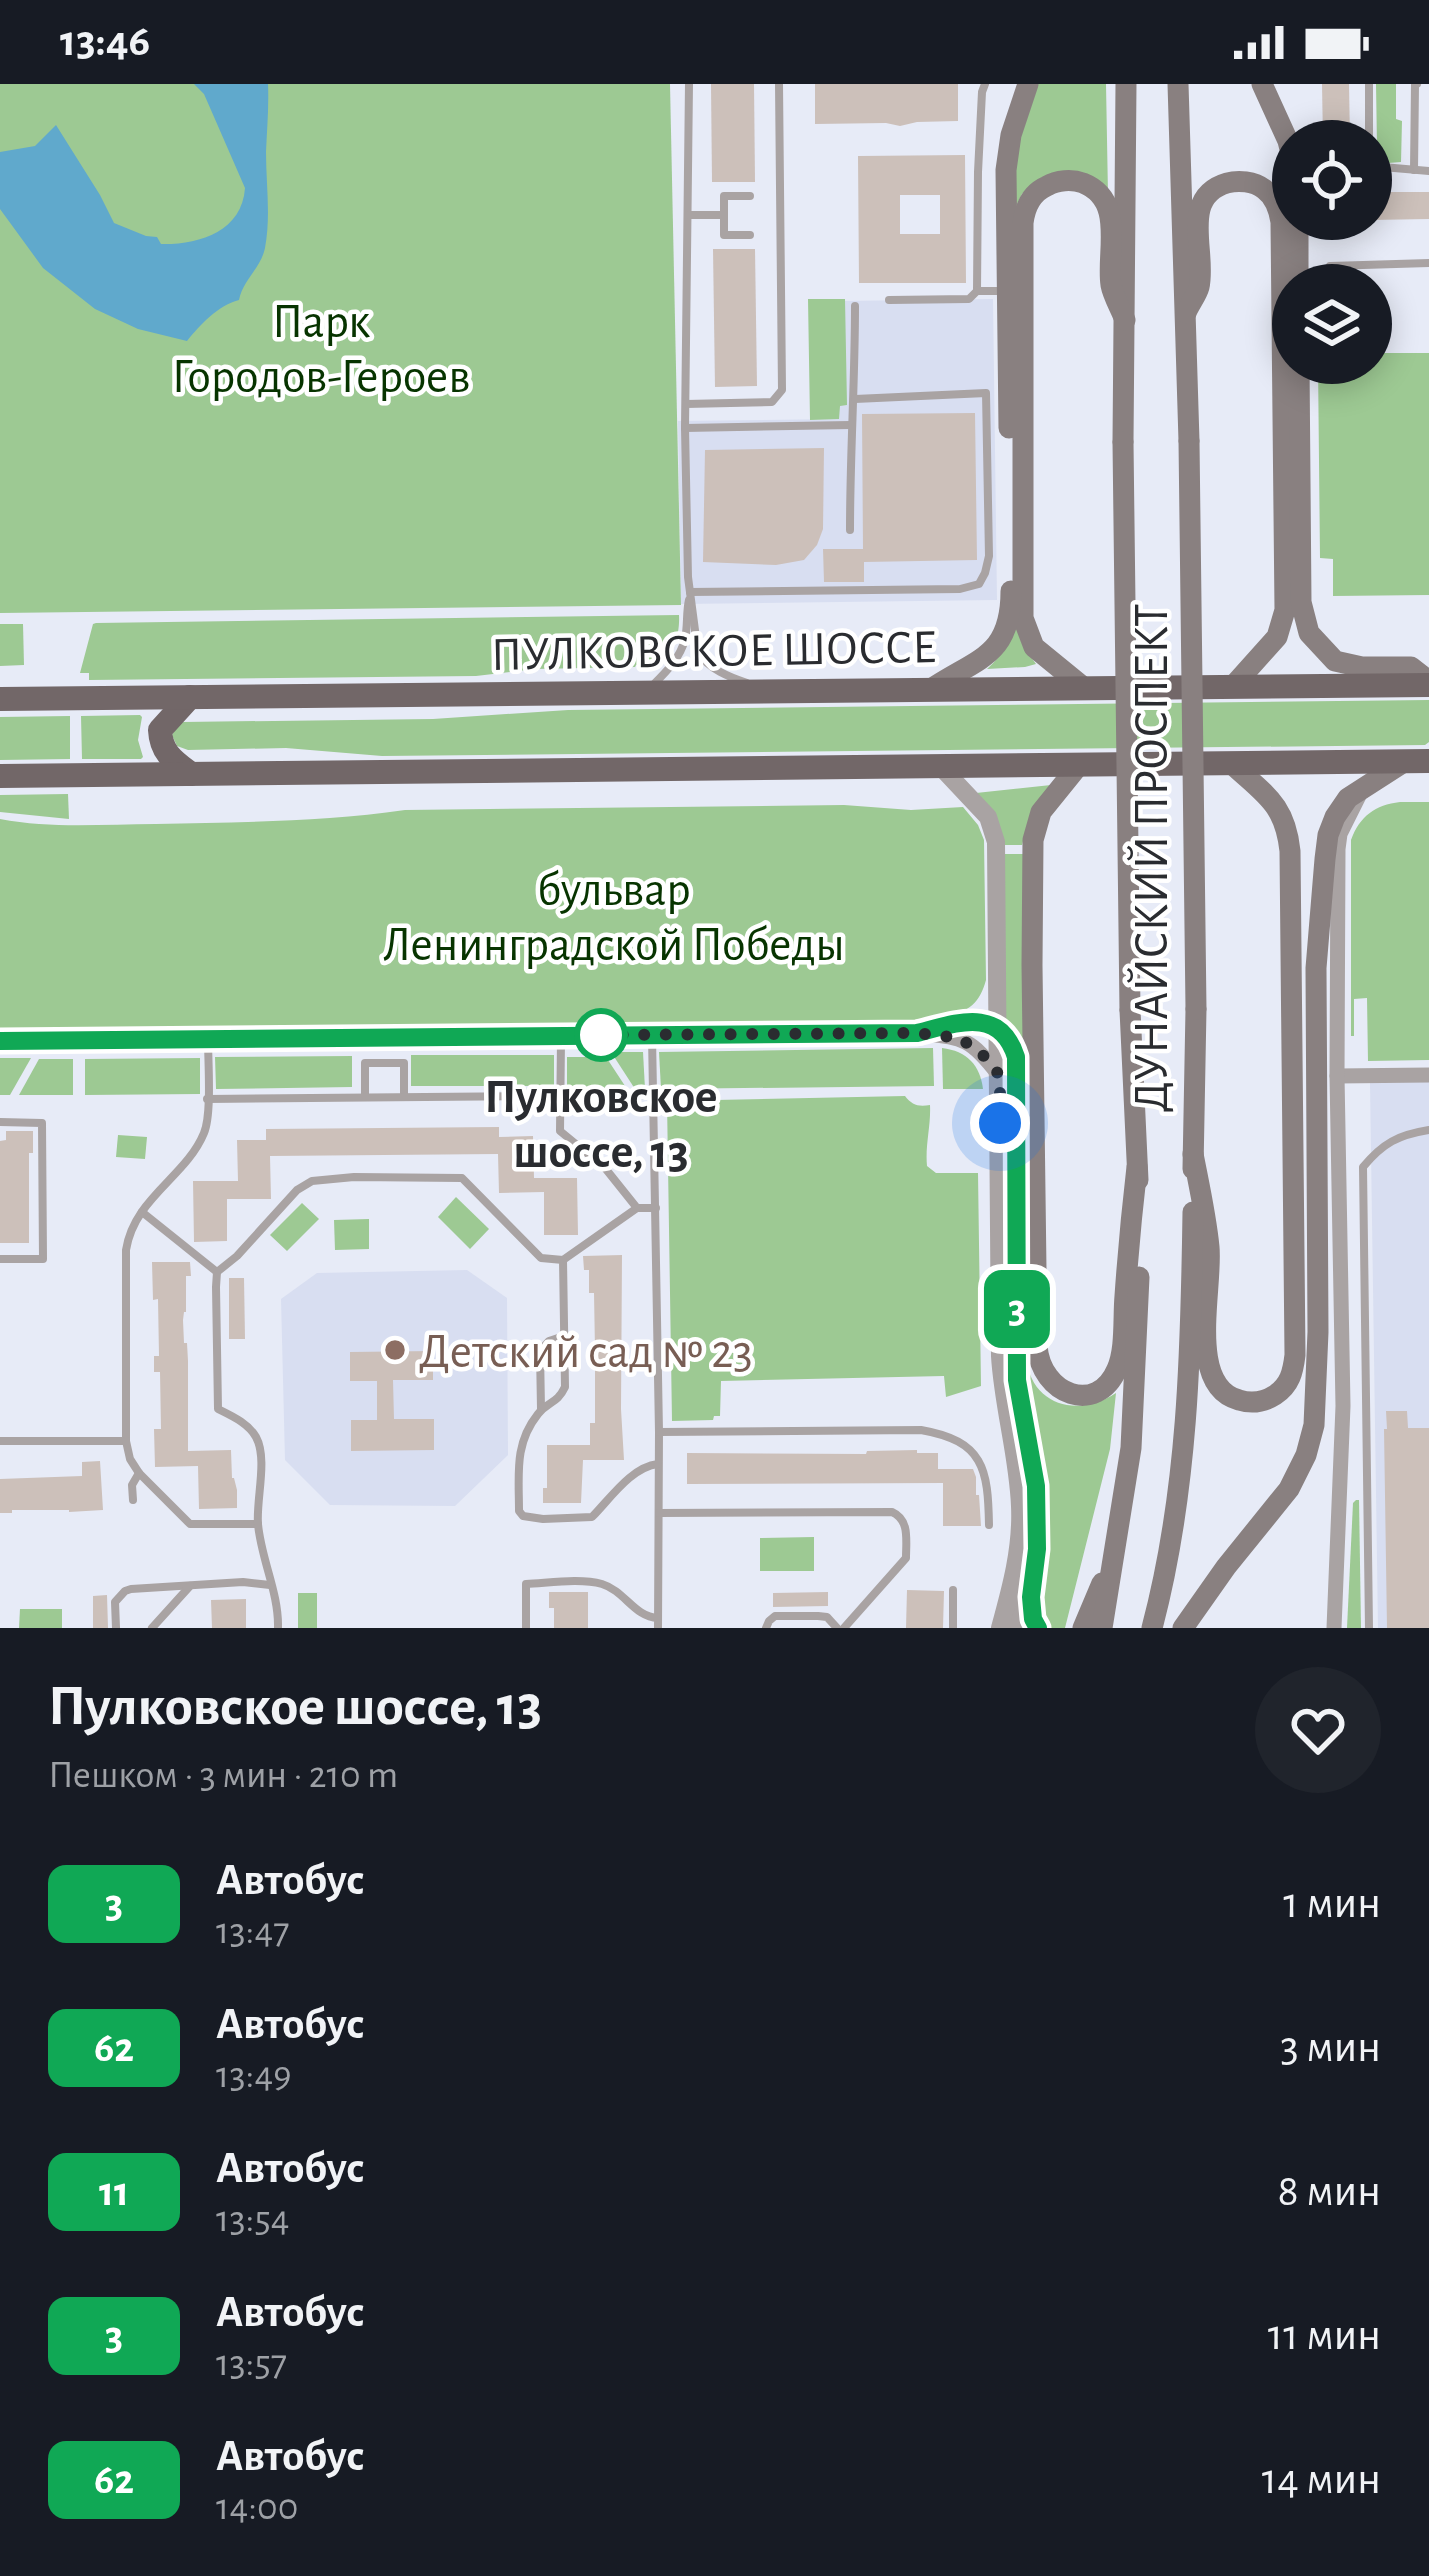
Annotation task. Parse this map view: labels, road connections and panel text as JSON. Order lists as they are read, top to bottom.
{
  "streets": {
    "main road": ["ПУЛКОВСКОЕ ШОССЕ", "ДУНАЙСКИЙ ПРОСПЕКТ"]
  },
  "parks": ["Парк Городов-Героев", "бульвар Ленинградской Победы"],
  "places": ["Пулковское шоссе, 13", "Детский сад № 23"],
  "lines": ["bus line 3"],
  "page": {
    "status": "13:46",
    "on_map": "3",
    "heading": ["Пулковское шоссе, 13", "Пешком · 3 мин · 210 m"],
    "list": [
      {
        "mark": "3",
        "name": "Автобус",
        "note": "13:47",
        "value": "1 мин"
      },
      {
        "mark": "62",
        "name": "Автобус",
        "note": "13:49",
        "value": "3 мин"
      },
      {
        "mark": "11",
        "name": "Автобус",
        "note": "13:54",
        "value": "8 мин"
      },
      {
        "mark": "3",
        "name": "Автобус",
        "note": "13:57",
        "value": "11 мин"
      },
      {
        "mark": "62",
        "name": "Автобус",
        "note": "14:00",
        "value": "14 мин"
      }
    ]
  }
}
